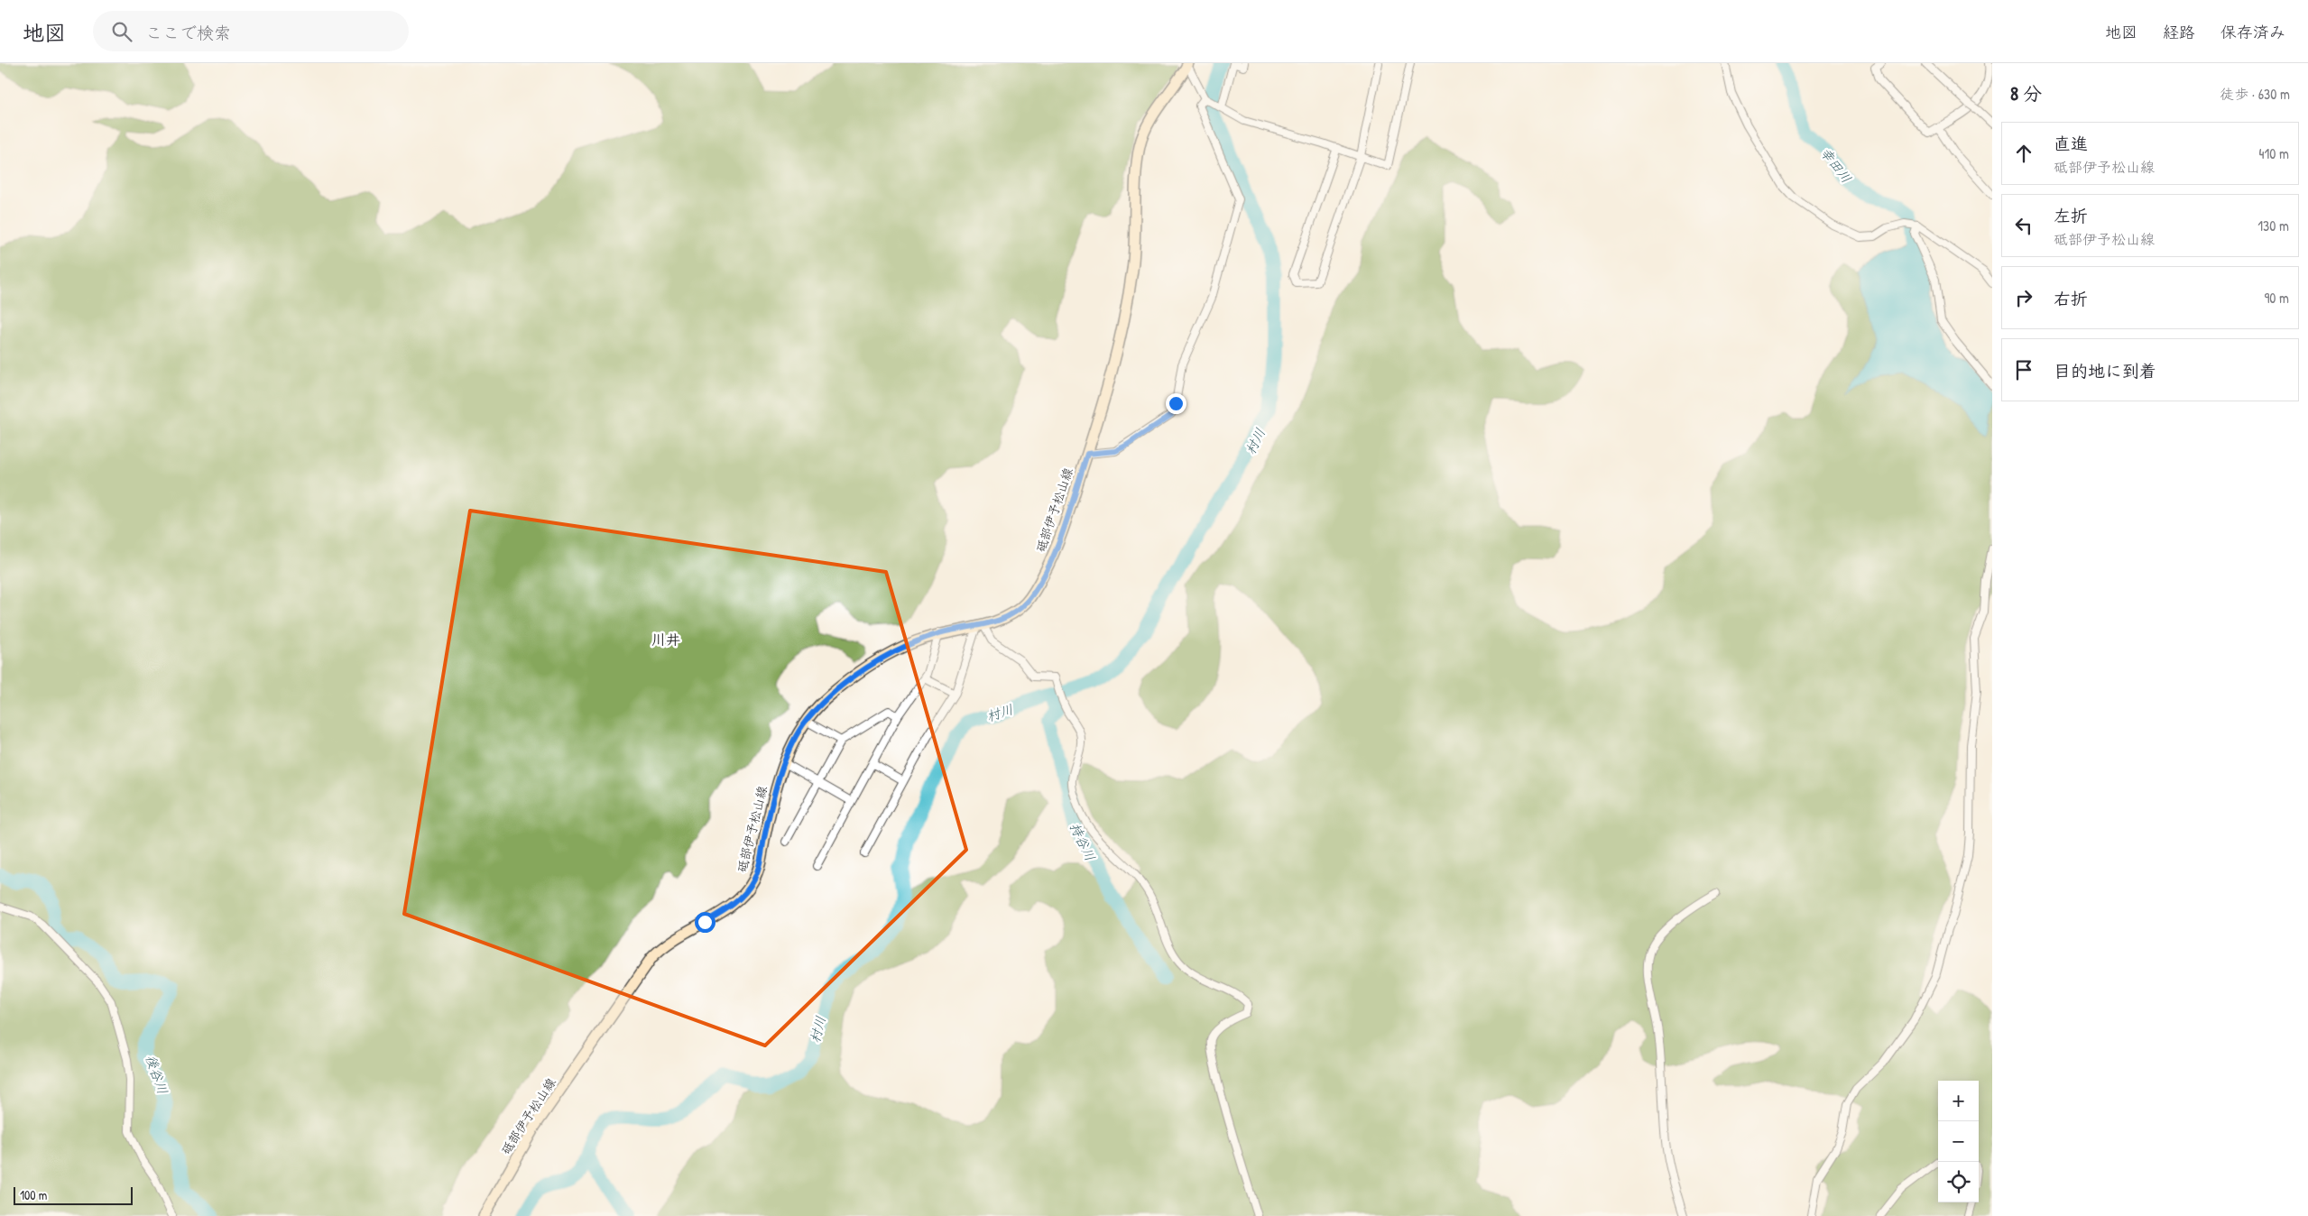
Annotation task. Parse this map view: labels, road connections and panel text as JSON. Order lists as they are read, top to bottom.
{
  "streets": {
    "main road": ["砥部伊予松山線"]
  },
  "districts": ["川井"],
  "water": [
    "幸田川",
    "村川",
    "持谷川",
    "後谷川"
  ],
  "scale_bar": "100 m",
  "page": {
    "header": "地図",
    "search": "ここで検索",
    "nav": ["地図", "経路", "保存済み"],
    "heading": ["8 分", "徒歩 · 630 m"],
    "list": [
      ["直進", "砥部伊予松山線", "410 m"],
      ["左折", "砥部伊予松山線", "130 m"],
      ["右折", "90 m"],
      "目的地に到着"
    ],
    "map_buttons": ["+", "−"],
    "scale": "100 m"
  }
}
